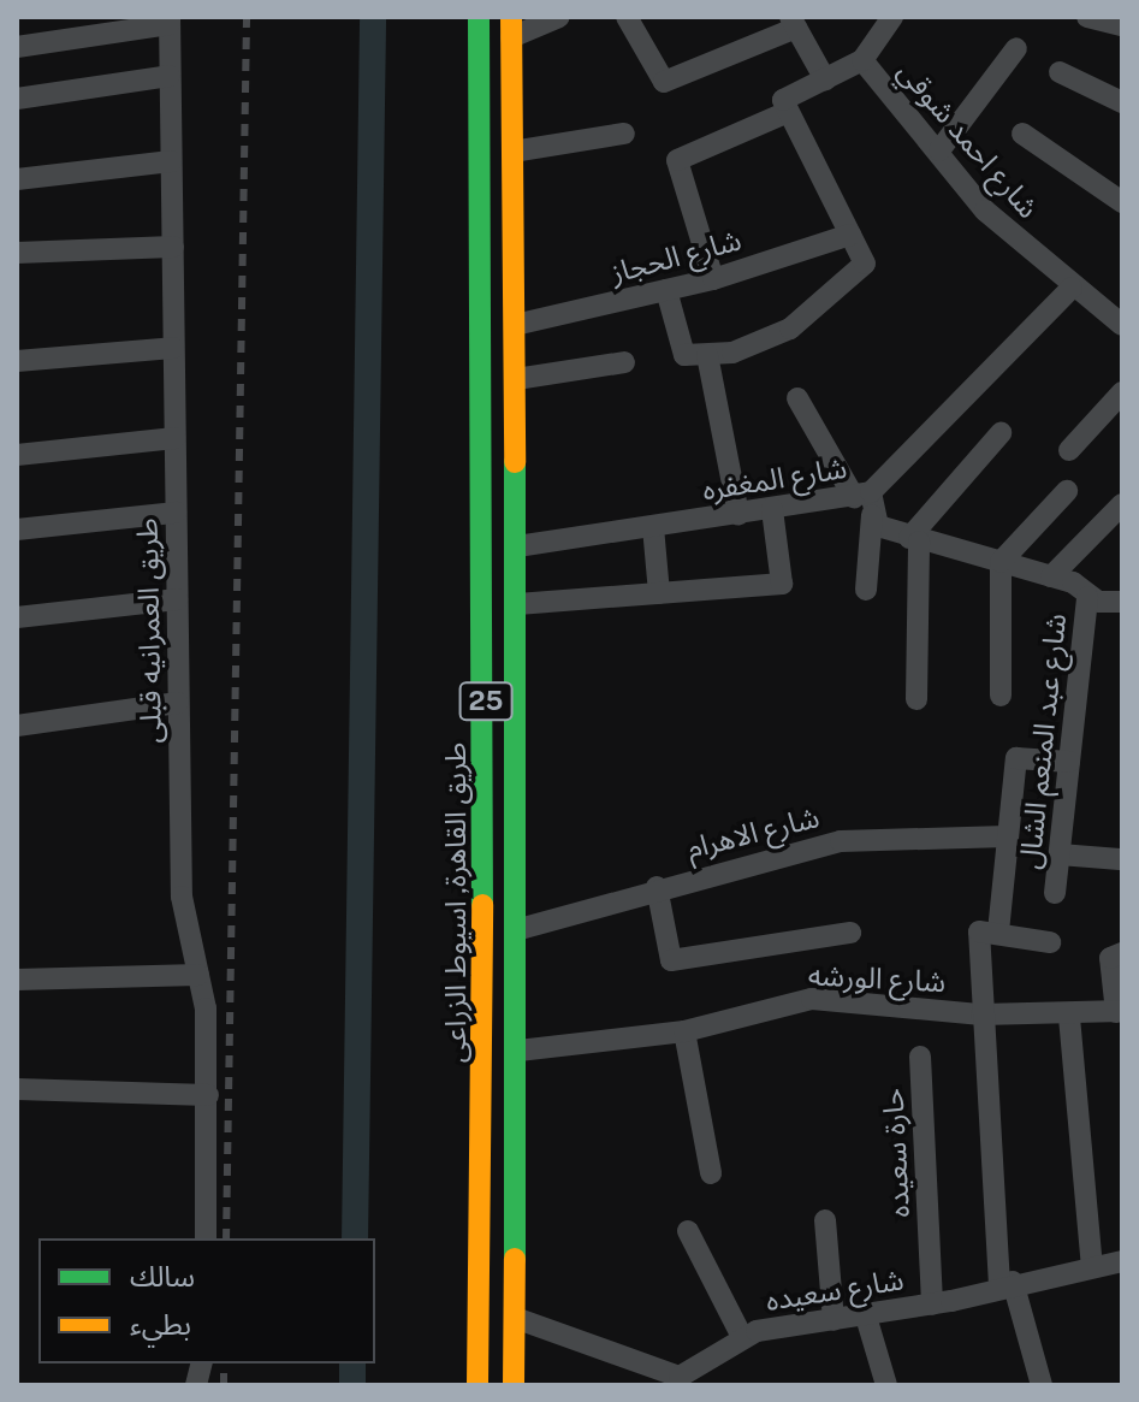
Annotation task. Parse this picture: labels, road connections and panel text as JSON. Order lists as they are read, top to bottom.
{
  "streets": {
    "highway": ["25", "طريق القاهرة, اسيوط الزراعى"],
    "street": [
      "شارع احمد شوقي",
      "شارع الحجاز",
      "شارع المغفره",
      "طريق العمرانيه قبلى",
      "شارع عبد المنعم الشال",
      "شارع الاهرام",
      "شارع الورشه",
      "حارة سعيده",
      "شارع سعيده"
    ]
  },
  "crossings": [
    ["شارع احمد شوقي", "شارع المغفره"],
    ["شارع الحجاز", "25"],
    ["شارع المغفره", "25"],
    ["25", "شارع الاهرام"],
    ["25", "شارع الورشه"],
    ["25", "شارع سعيده"],
    ["حارة سعيده", "شارع سعيده"]
  ],
  "legend": ["سالك", "بطيء"]
}
